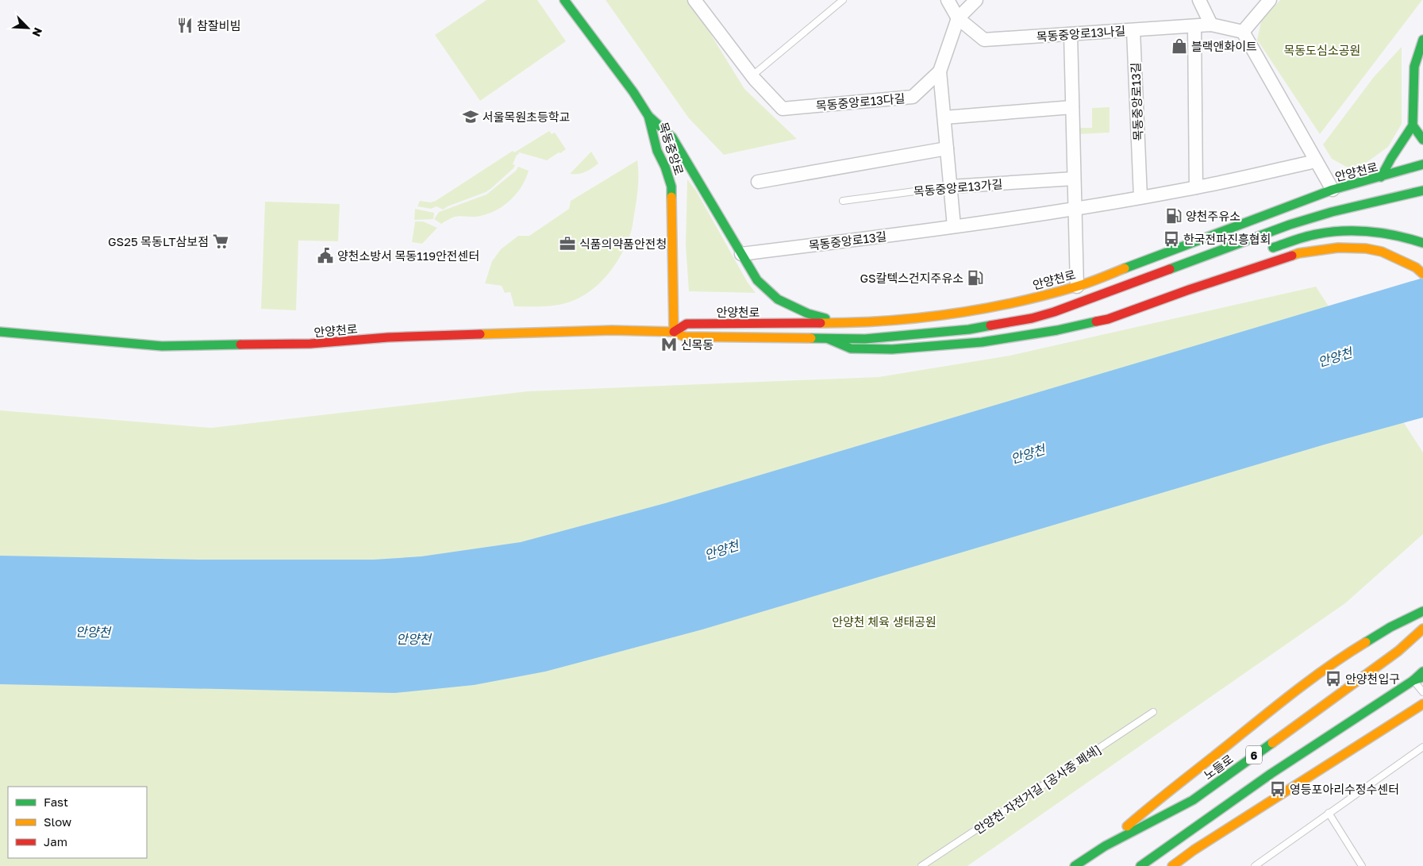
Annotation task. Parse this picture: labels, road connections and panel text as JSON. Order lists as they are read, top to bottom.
{
  "streets": {
    "main road": [
      "목동중앙로",
      "안양천로",
      "6",
      "노들로"
    ],
    "street": [
      "목동중앙로13나길",
      "목동중앙로13다길",
      "목동중앙로13길",
      "목동중앙로13가길"
    ],
    "lane": ["안양천 자전거길 [공사중 폐쇄]"]
  },
  "crossings": [
    ["목동중앙로13나길", "목동중앙로13다길"],
    ["목동중앙로13나길", "목동중앙로13길"],
    ["목동중앙로", "안양천로"]
  ],
  "water": ["안양천"],
  "parks": ["목동도심소공원", "안양천 체육 생태공원"],
  "places": {
    "restaurant": ["참잘비빔"],
    "shop": ["블랙앤화이트"],
    "school or university": ["서울목원초등학교"],
    "fuel station": ["양천주유소", "GS칼텍스건지주유소"],
    "bus stop": ["한국전파진흥협회", "안양천입구", "영등포아리수정수센터"],
    "supermarket": ["GS25 목동LT삼보점"],
    "office": ["식품의약품안전청"],
    "public building": ["양천소방서 목동119안전센터"],
    "metro station": ["신목동"]
  },
  "legend": ["Fast", "Slow", "Jam"],
  "north": "bottom right"
}
